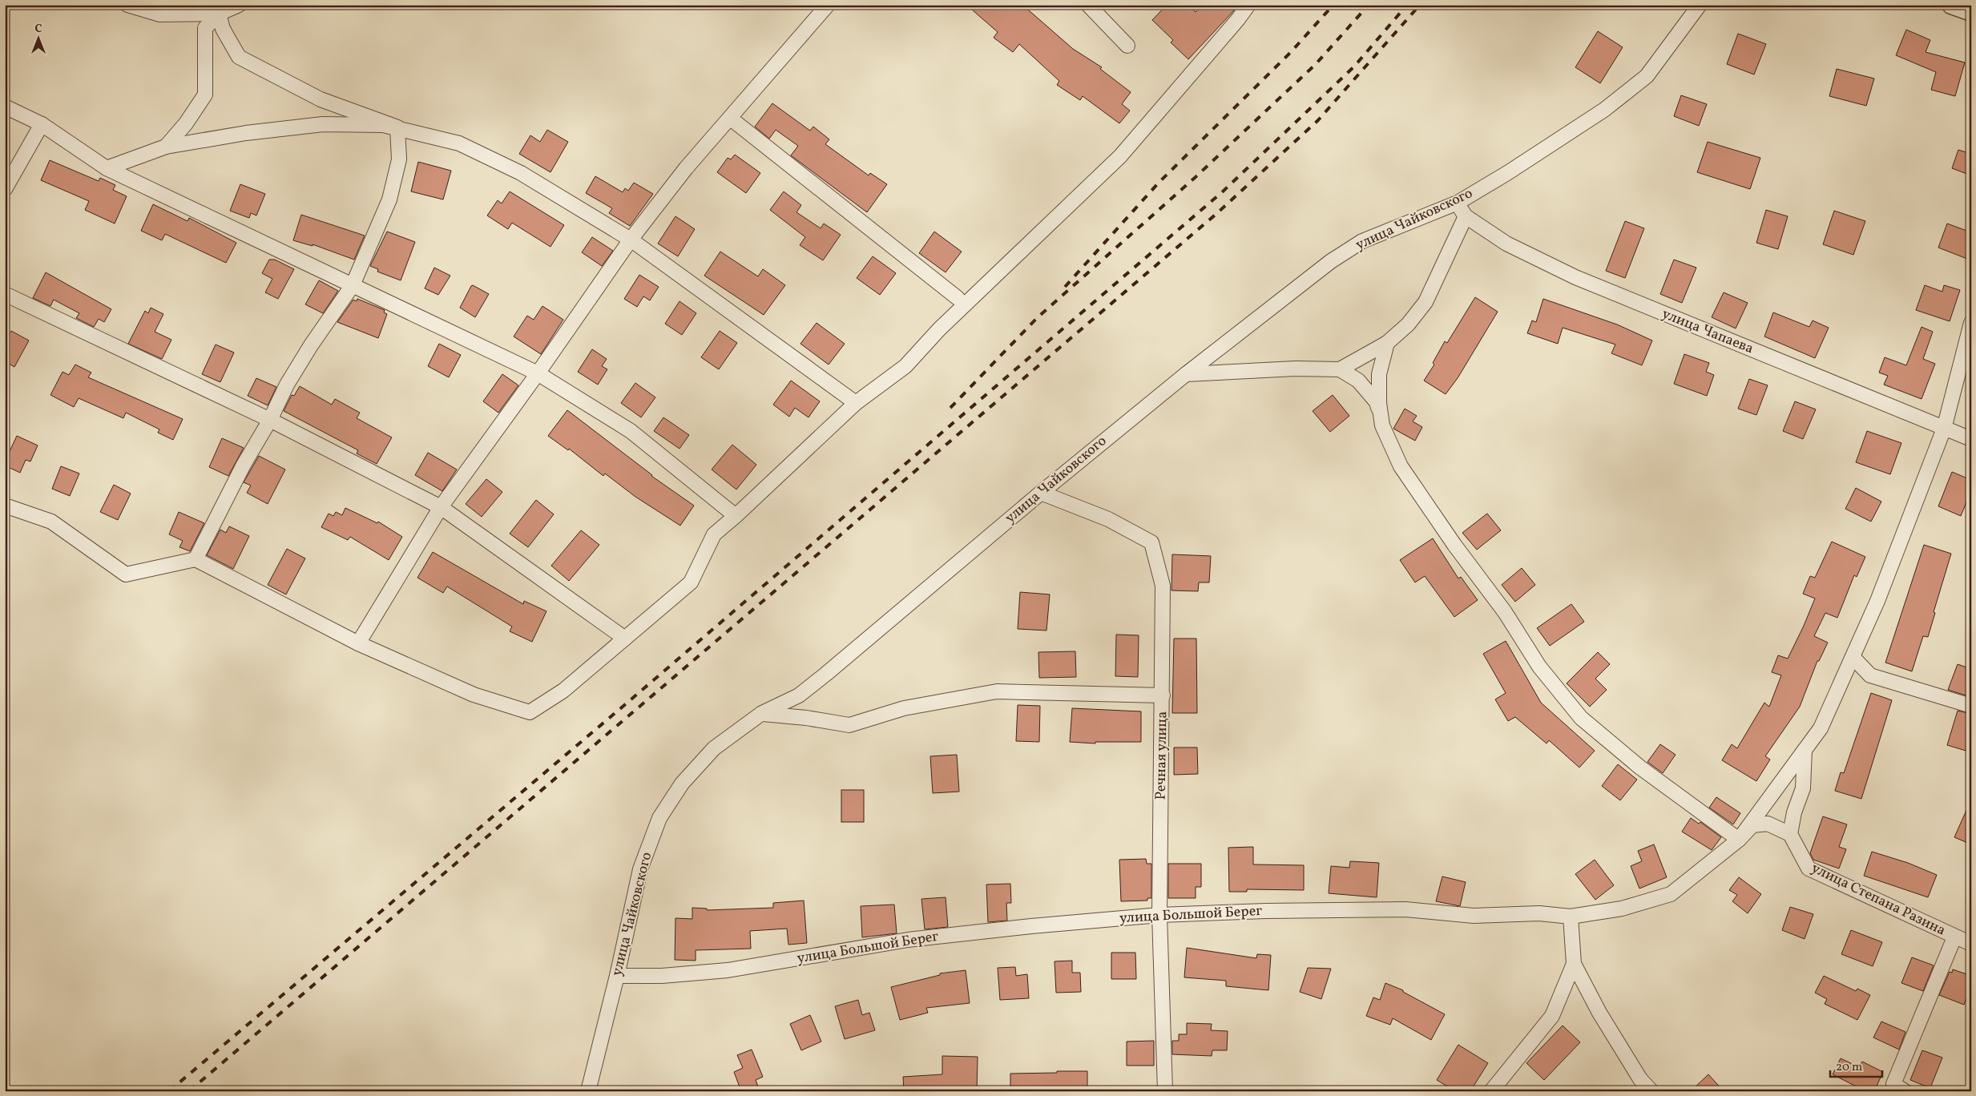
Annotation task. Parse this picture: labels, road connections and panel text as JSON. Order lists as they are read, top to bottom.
{
  "streets": {
    "street": [
      "улица Чайковского",
      "улица Чапаева",
      "Речная улица",
      "улица Степана Разина",
      "улица Большой Берег"
    ]
  },
  "crossings": [
    ["улица Чайковского", "улица Чапаева"],
    ["улица Чайковского", "Речная улица"],
    ["улица Чайковского", "улица Большой Берег"],
    ["Речная улица", "улица Большой Берег"]
  ],
  "scale_bar": "20 m",
  "north": "top"
}
